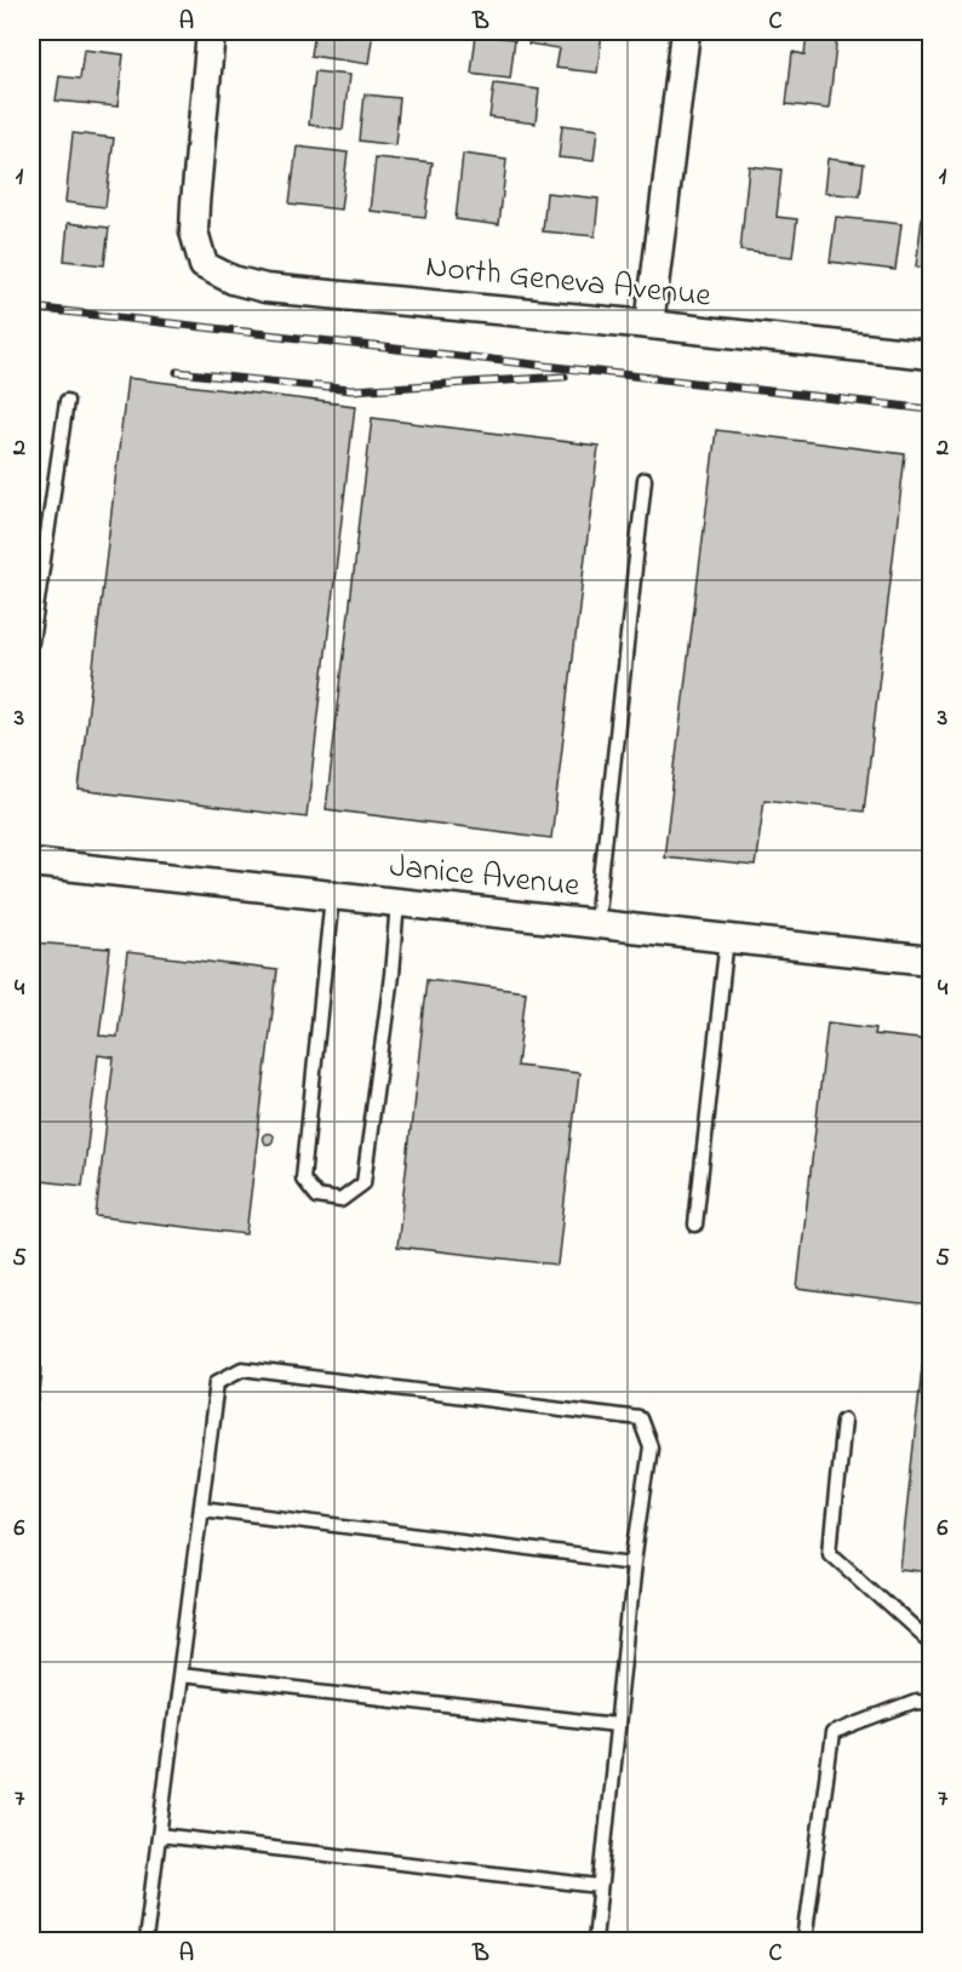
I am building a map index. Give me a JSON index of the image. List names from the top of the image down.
{
  "streets": {
    "street": ["North Geneva Avenue", "Janice Avenue"]
  },
  "grid": {
    "columns": ["A", "B", "C"],
    "rows": [
      "1",
      "2",
      "3",
      "4",
      "5",
      "6",
      "7"
    ]
  }
}
